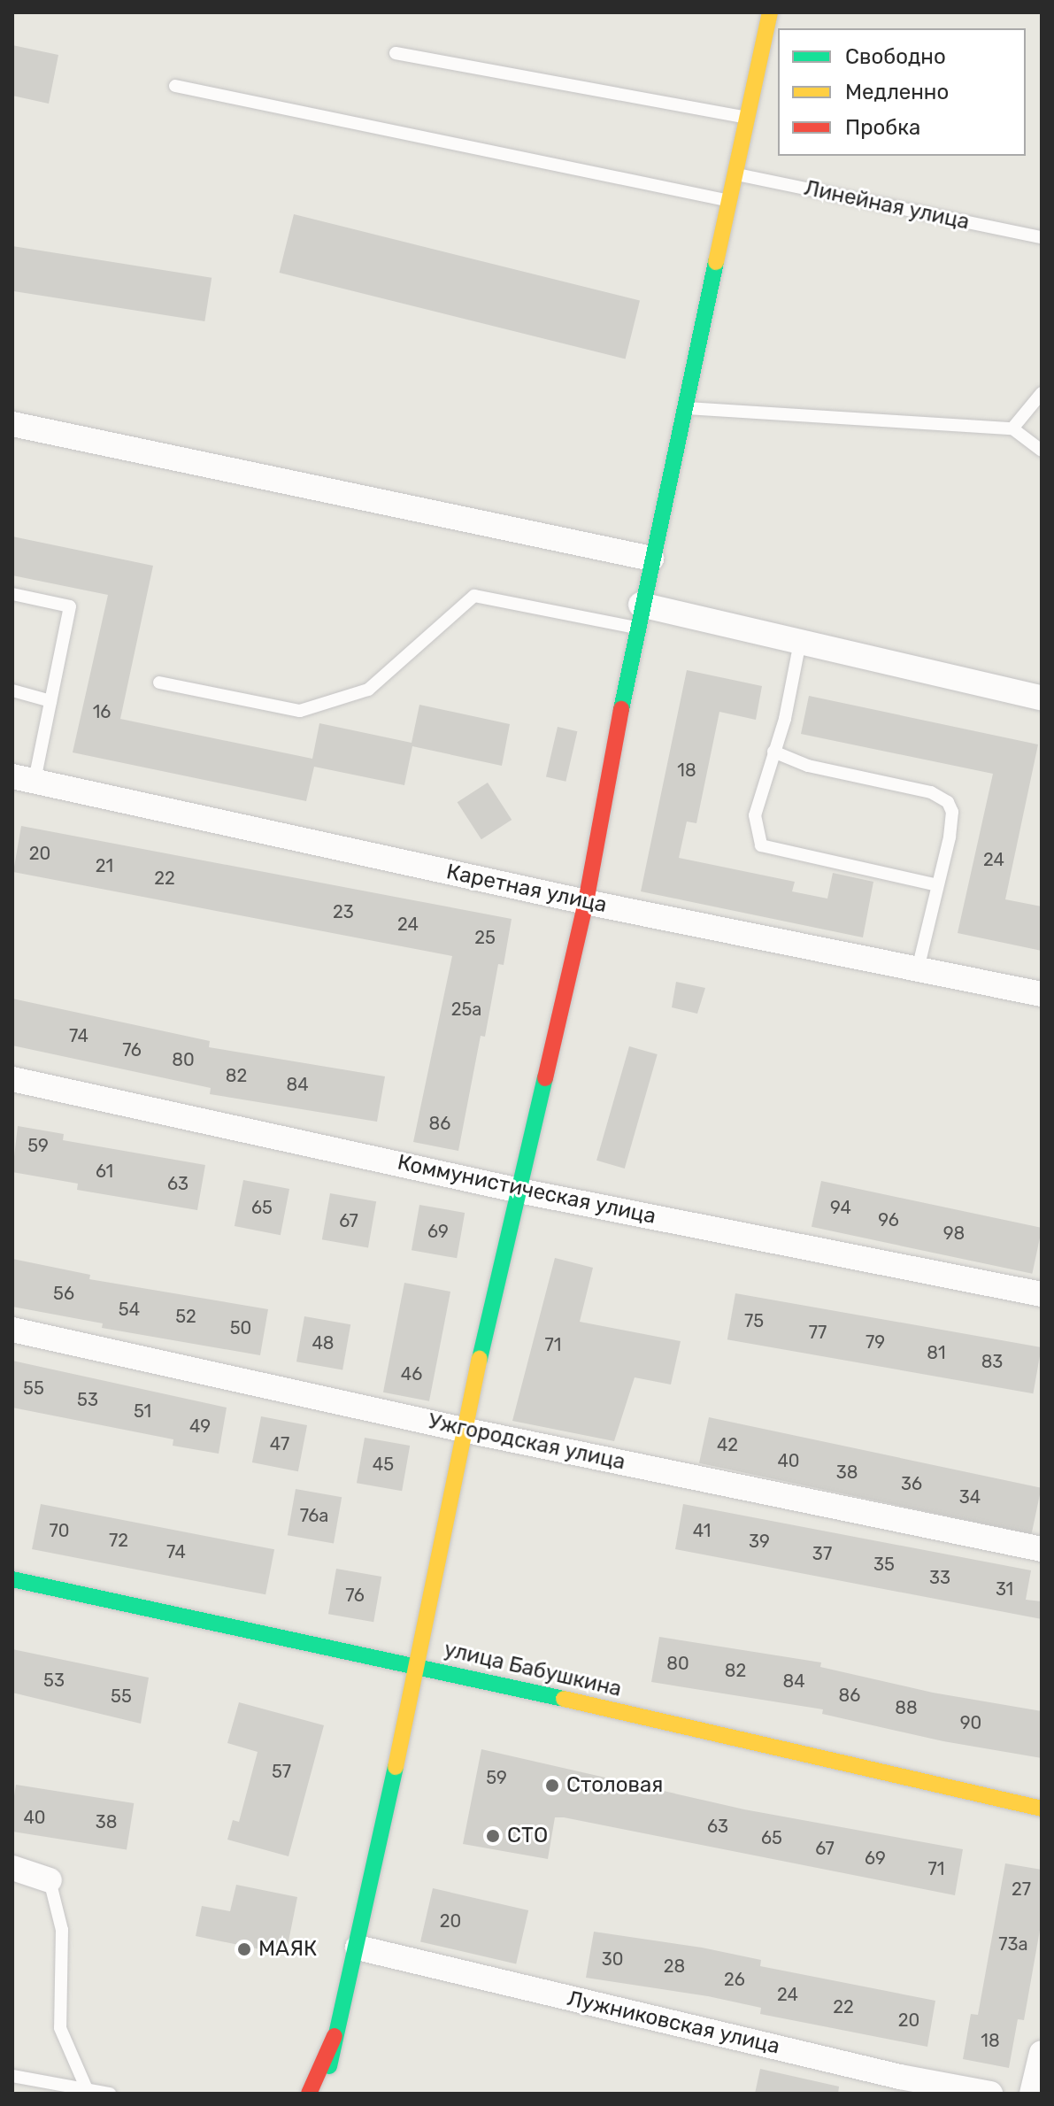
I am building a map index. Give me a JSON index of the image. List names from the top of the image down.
{
  "streets": {
    "main road": ["улица Бабушкина"],
    "street": [
      "Каретная улица",
      "Коммунистическая улица",
      "Ужгородская улица",
      "Лужниковская улица"
    ],
    "lane": ["Линейная улица"]
  },
  "places": ["Столовая", "СТО", "МАЯК"],
  "house_numbers": [
    "16",
    "18",
    "20",
    "24",
    "21",
    "22",
    "23",
    "24",
    "25",
    "25а",
    "74",
    "76",
    "80",
    "82",
    "84",
    "86",
    "59",
    "61",
    "63",
    "65",
    "94",
    "96",
    "67",
    "69",
    "98",
    "56",
    "54",
    "52",
    "75",
    "50",
    "77",
    "79",
    "48",
    "71",
    "81",
    "83",
    "46",
    "55",
    "53",
    "51",
    "49",
    "47",
    "42",
    "40",
    "45",
    "38",
    "36",
    "34",
    "76а",
    "70",
    "41",
    "72",
    "39",
    "74",
    "37",
    "35",
    "33",
    "31",
    "76",
    "80",
    "82",
    "53",
    "84",
    "86",
    "55",
    "88",
    "90",
    "57",
    "59",
    "40",
    "38",
    "63",
    "65",
    "67",
    "69",
    "71",
    "27",
    "20",
    "73а",
    "30",
    "28",
    "26",
    "24",
    "22",
    "20",
    "18"
  ],
  "legend": ["Свободно", "Медленно", "Пробка"]
}
